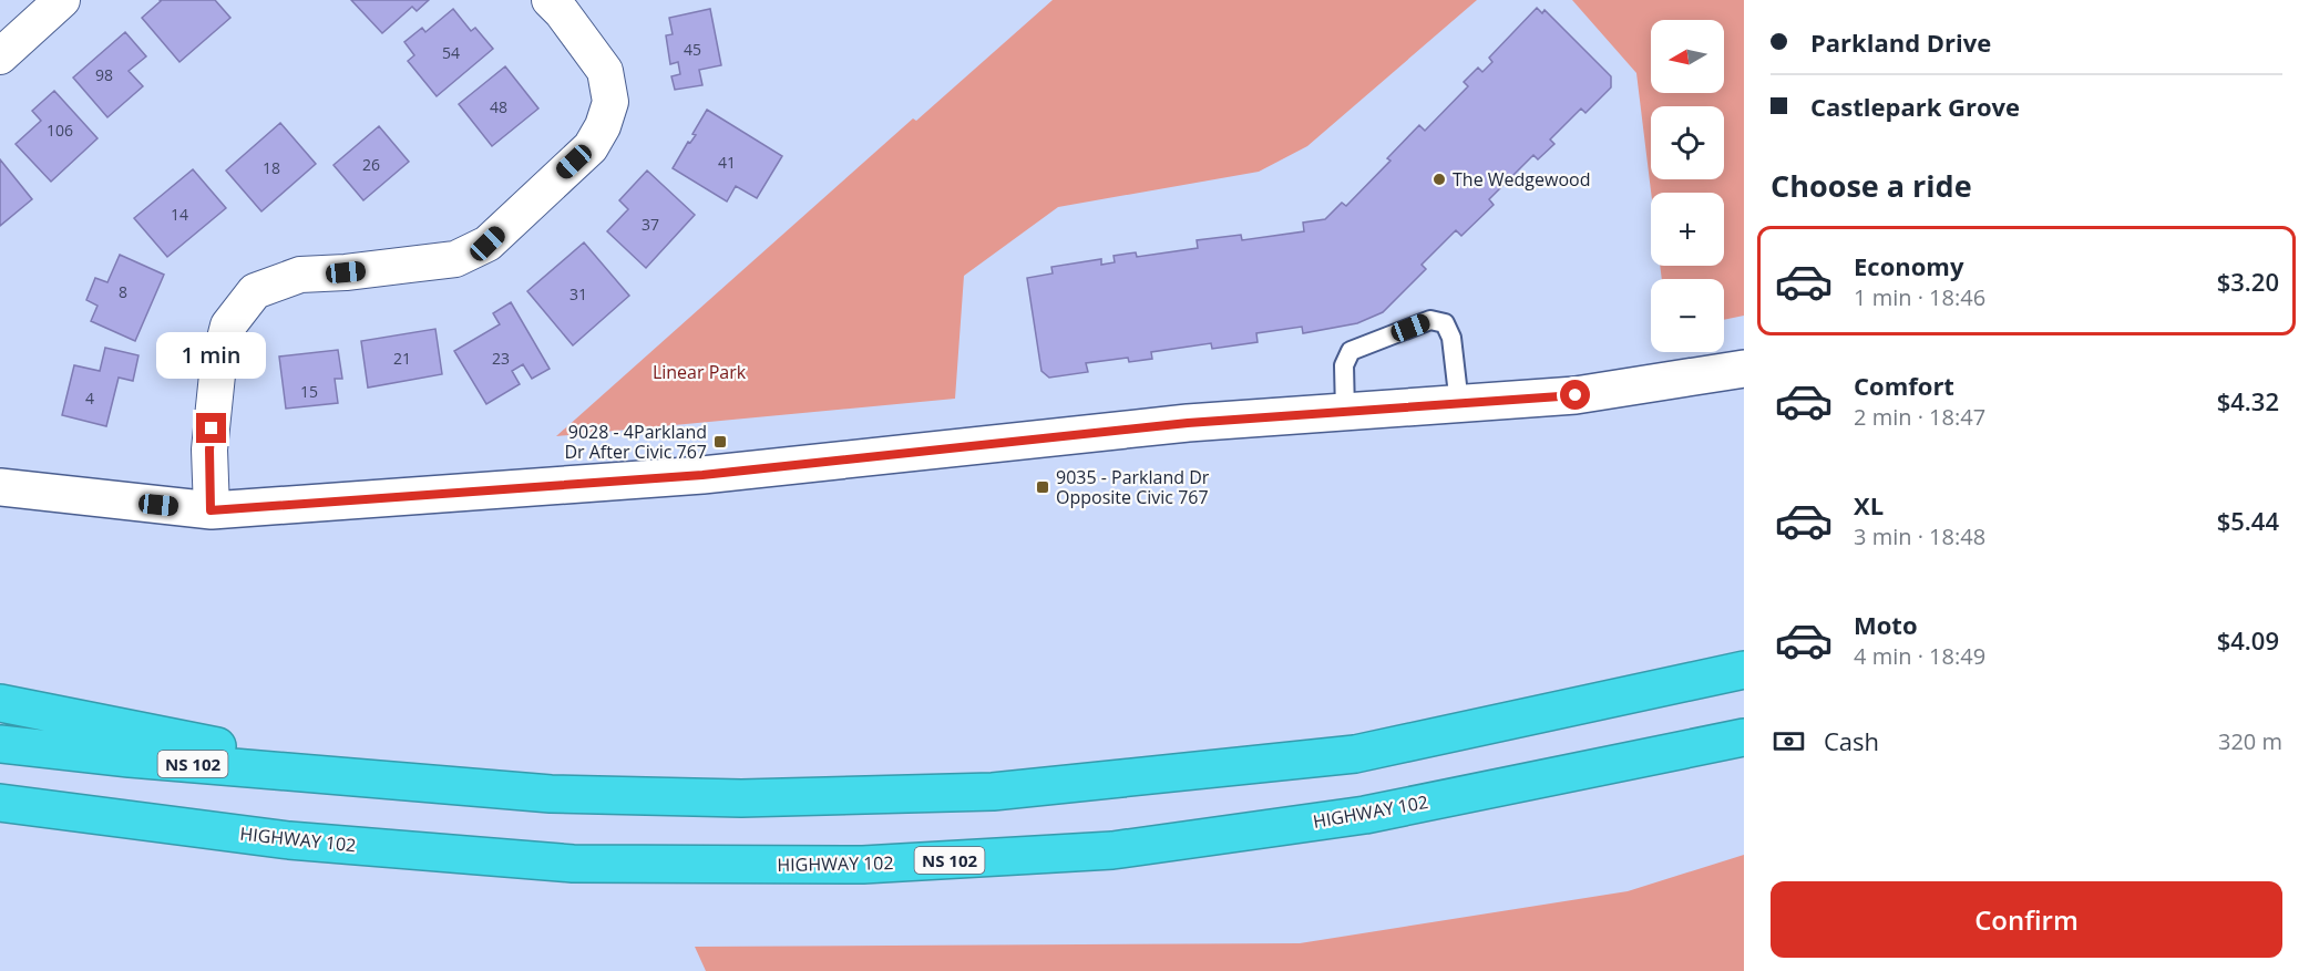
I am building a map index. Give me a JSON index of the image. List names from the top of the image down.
{
  "streets": {
    "highway": ["NS 102", "HIGHWAY 102"]
  },
  "parks": ["Linear Park"],
  "places": {
    "other": ["The Wedgewood"],
    "transit": ["9028 - 4Parkland Dr After Civic 767", "9035 - Parkland Dr Opposite Civic 767"]
  },
  "house_numbers": [
    "45",
    "54",
    "98",
    "48",
    "106",
    "41",
    "26",
    "18",
    "14",
    "37",
    "8",
    "31",
    "21",
    "23",
    "15",
    "4"
  ],
  "north": "left",
  "page": {
    "banner": ["Parkland Drive", "Castlepark Grove"],
    "map_buttons": ["+", "−"],
    "heading": "Choose a ride",
    "list": [
      {
        "name": "Economy",
        "note": "1 min · 18:46",
        "value": "$3.20"
      },
      {
        "name": "Comfort",
        "note": "2 min · 18:47",
        "value": "$4.32"
      },
      {
        "name": "XL",
        "note": "3 min · 18:48",
        "value": "$5.44"
      },
      {
        "name": "Moto",
        "note": "4 min · 18:49",
        "value": "$4.09"
      }
    ],
    "bubble": "1 min",
    "pay": ["Cash", "320 m"],
    "buttons": "Confirm"
  }
}
